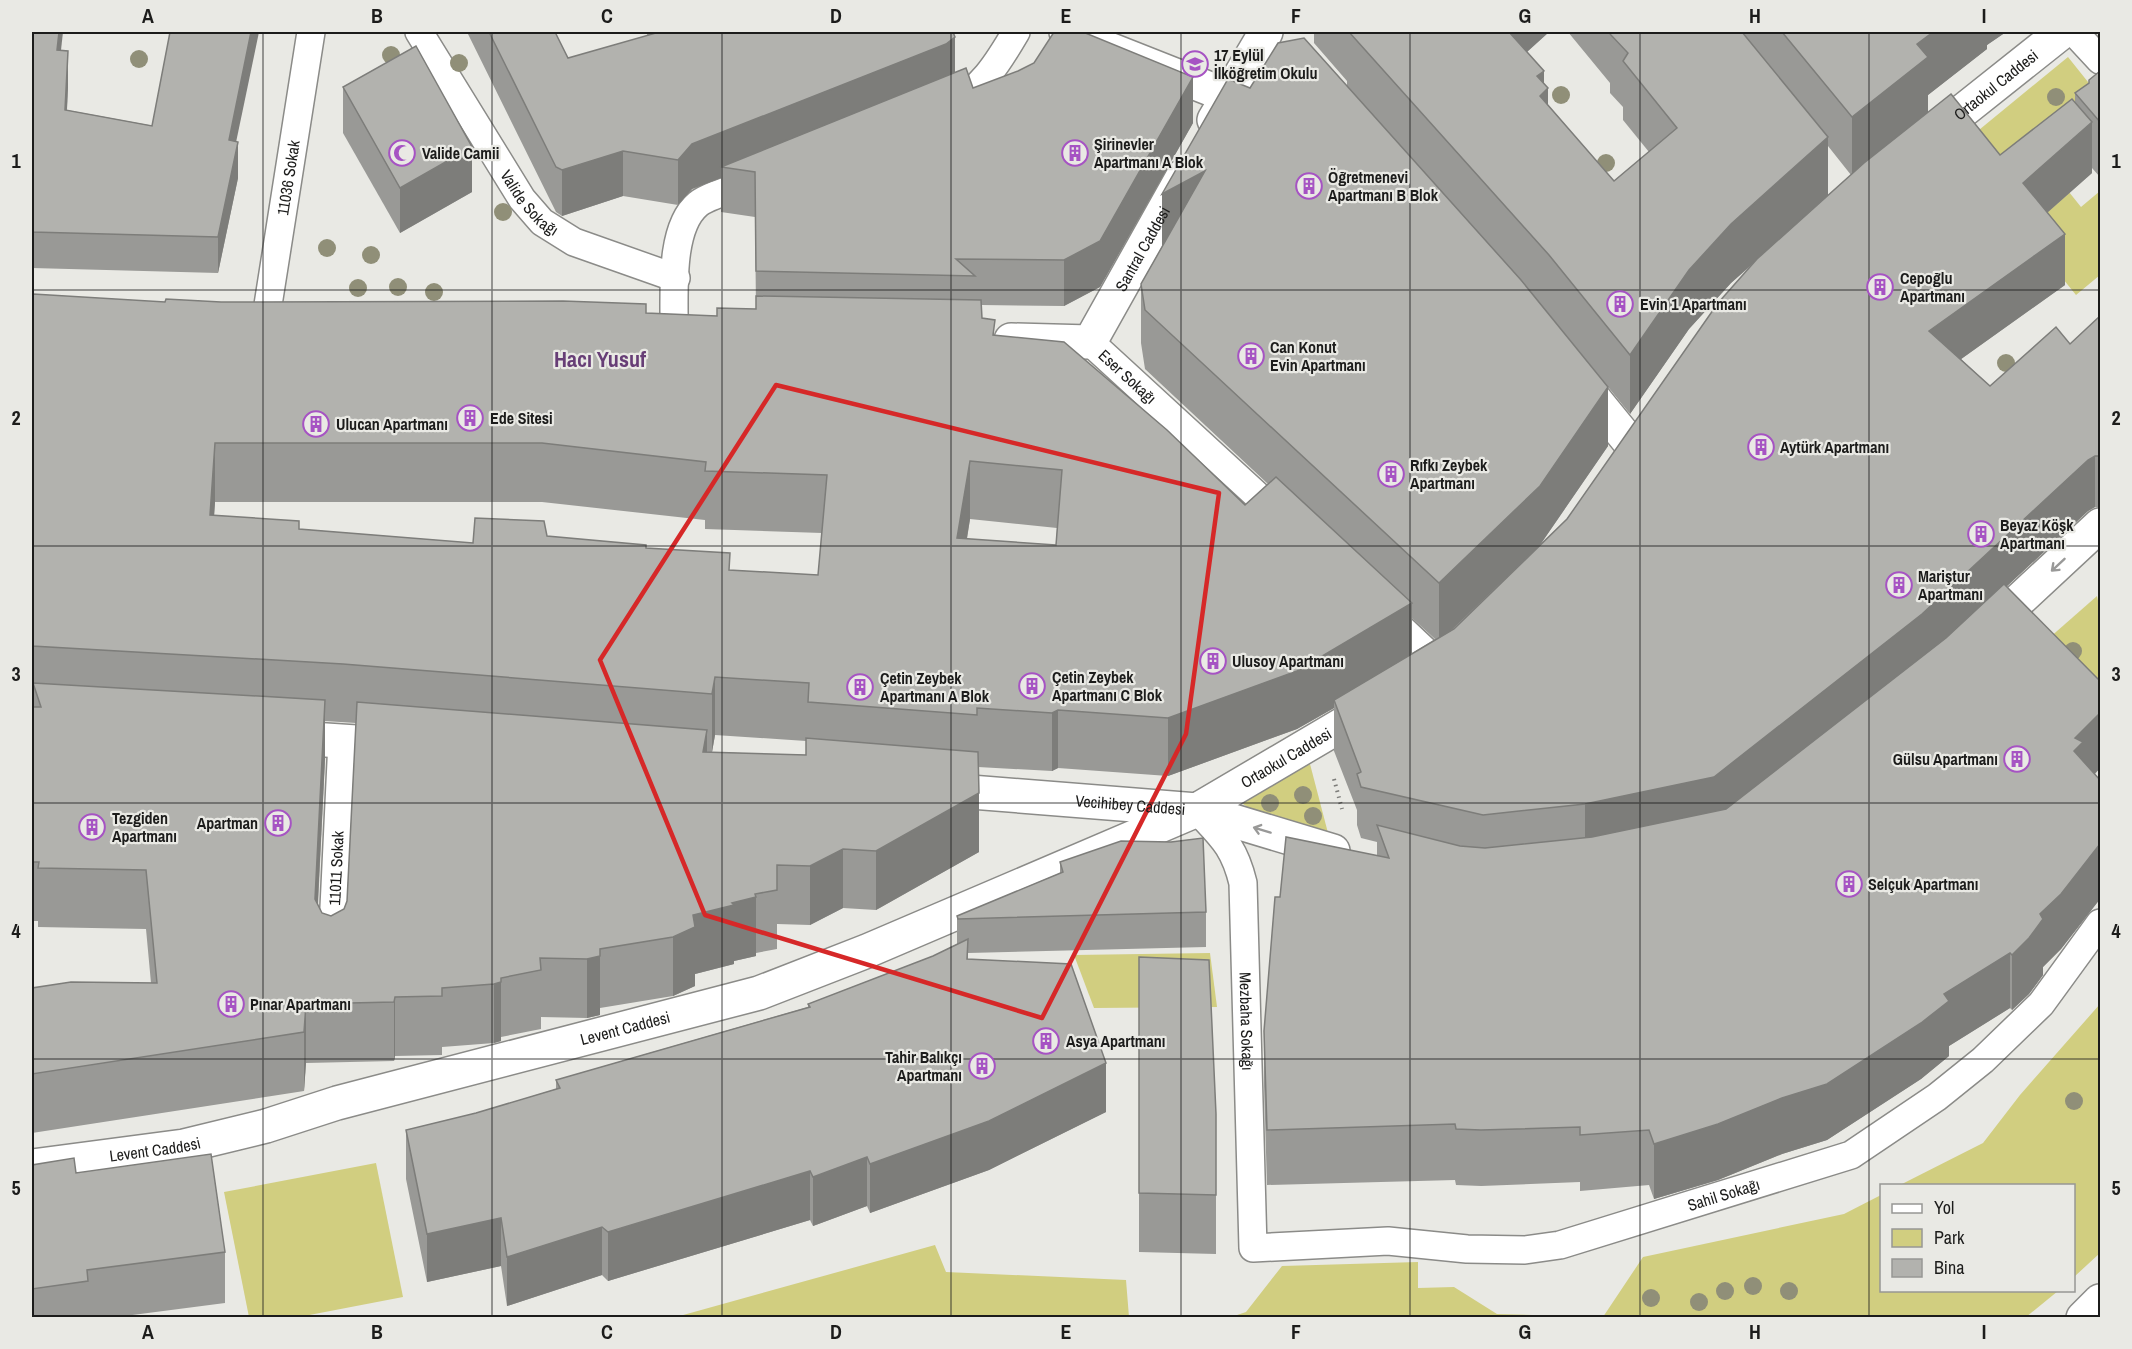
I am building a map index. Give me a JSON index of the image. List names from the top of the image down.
{
  "streets": {
    "street": [
      "Ortaokul Caddesi",
      "Santral Caddesi",
      "Eser Sokağı",
      "Vecihibey Caddesi",
      "Levent Caddesi"
    ],
    "lane": [
      "11036 Sokak",
      "Valide Sokağı",
      "11011 Sokak",
      "Mezbaha Sokağı",
      "Sahil Sokağı"
    ]
  },
  "crossings": [
    ["Ortaokul Caddesi", "Vecihibey Caddesi"],
    ["Ortaokul Caddesi", "Mezbaha Sokağı"],
    ["Ortaokul Caddesi", "Levent Caddesi"],
    ["Santral Caddesi", "Eser Sokağı"],
    ["Vecihibey Caddesi", "Mezbaha Sokağı"],
    ["Vecihibey Caddesi", "Levent Caddesi"],
    ["Mezbaha Sokağı", "Levent Caddesi"],
    ["Mezbaha Sokağı", "Sahil Sokağı"]
  ],
  "one_way": ["Vecihibey Caddesi"],
  "districts": ["Hacı Yusuf"],
  "places": {
    "school or university": ["17 Eylül İlköğretim Okulu"],
    "mosque": ["Valide Camii"],
    "building": [
      "Şirinevler Apartmanı A Blok",
      "Öğretmenevi Apartmanı B Blok",
      "Cepoğlu Apartmanı",
      "Evin 1 Apartmanı",
      "Can Konut Evin Apartmanı",
      "Ede Sitesi",
      "Ulucan Apartmanı",
      "Aytürk Apartmanı",
      "Rıfkı Zeybek Apartmanı",
      "Beyaz Köşk Apartmanı",
      "Mariştur Apartmanı",
      "Ulusoy Apartmanı",
      "Çetin Zeybek Apartmanı C Blok",
      "Çetin Zeybek Apartmanı A Blok",
      "Gülsu Apartmanı",
      "Apartman",
      "Tezgiden Apartmanı",
      "Selçuk Apartmanı",
      "Pınar Apartmanı",
      "Asya Apartmanı",
      "Tahir Balıkçı Apartmanı"
    ]
  },
  "legend": ["Yol", "Park", "Bina"],
  "grid": {
    "columns": [
      "A",
      "B",
      "C",
      "D",
      "E",
      "F",
      "G",
      "H",
      "I"
    ],
    "rows": [
      "1",
      "2",
      "3",
      "4",
      "5"
    ]
  }
}
